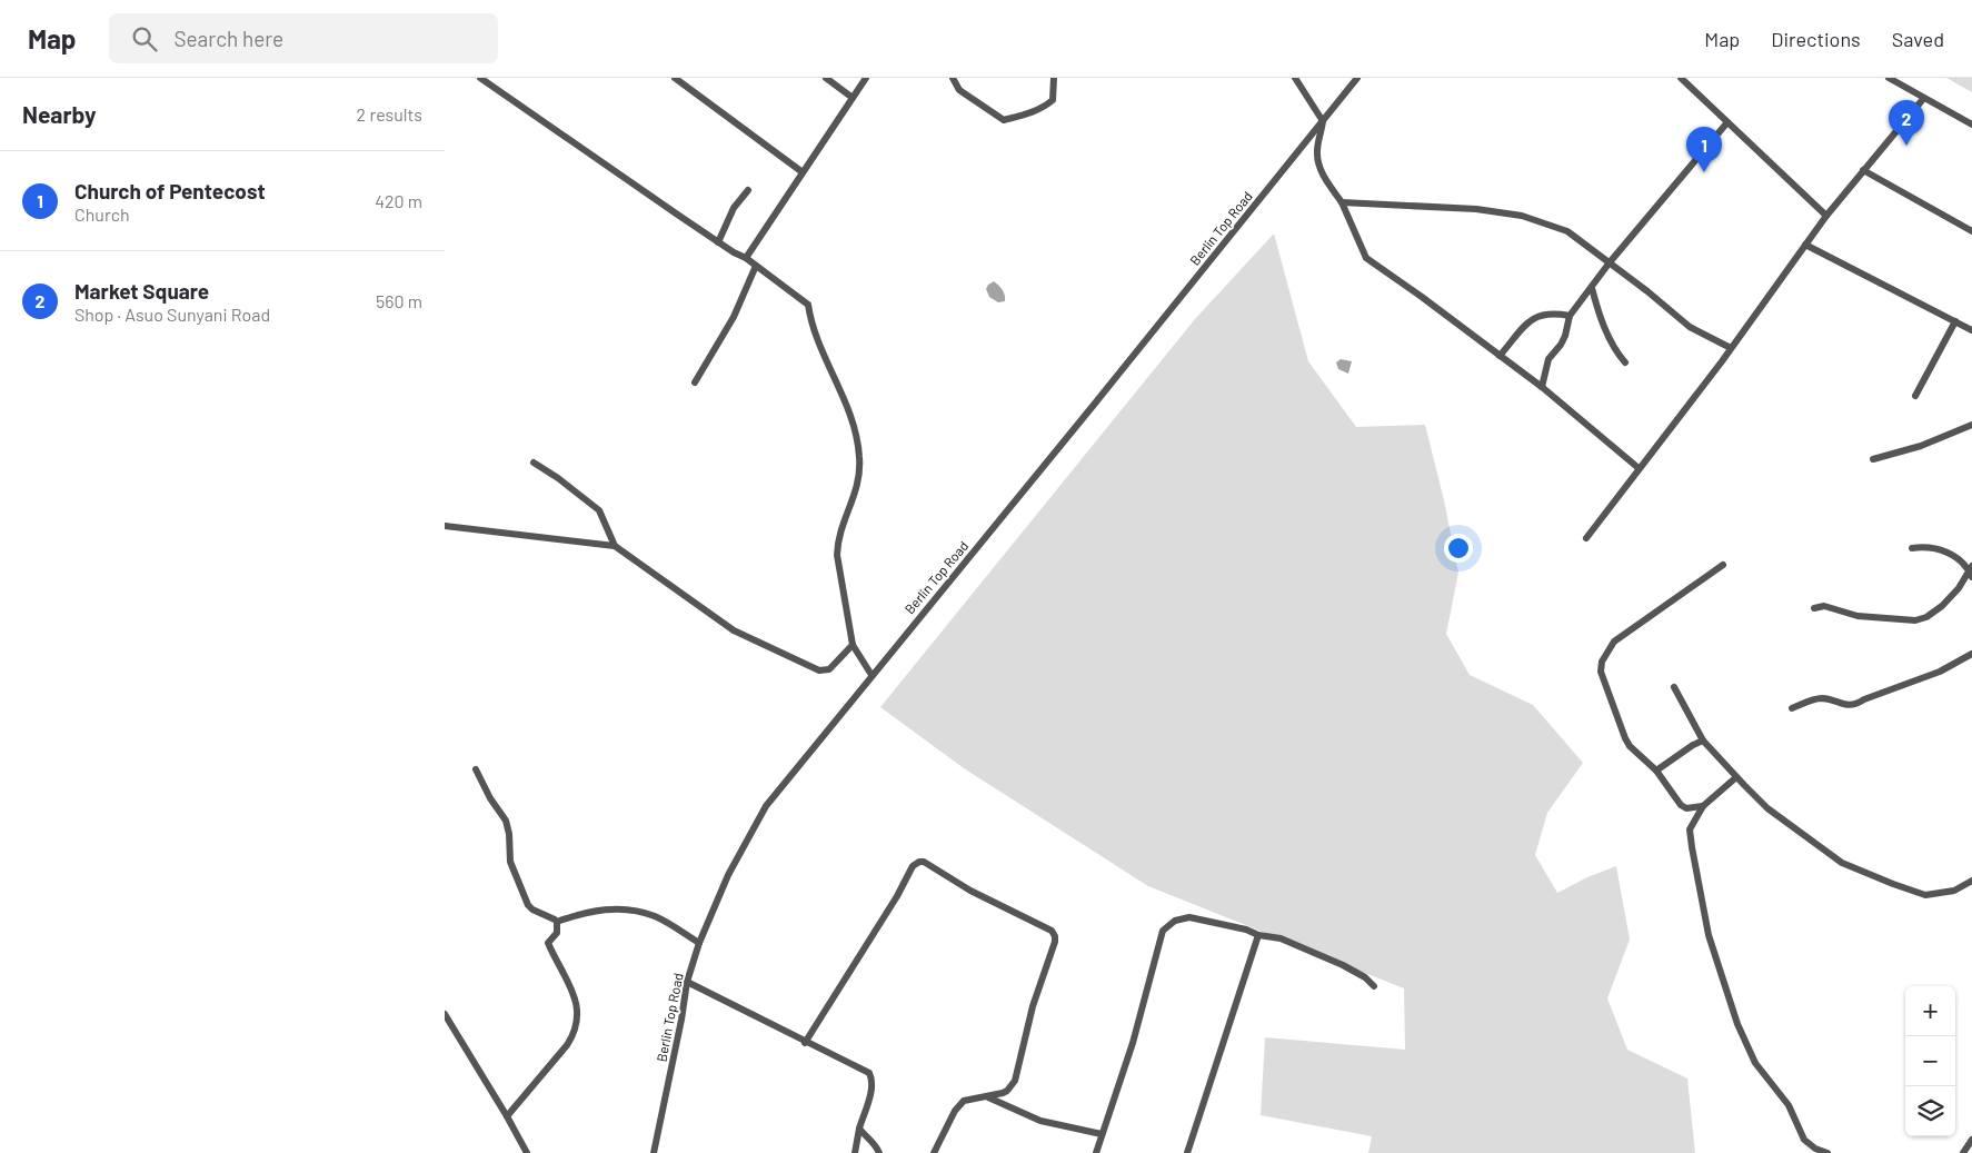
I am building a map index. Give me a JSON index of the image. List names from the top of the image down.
{
  "streets": {
    "street": ["Berlin Top Road"]
  },
  "page": {
    "header": "Map",
    "search": "Search here",
    "nav": ["Map", "Directions", "Saved"],
    "heading": ["Nearby", "2 results"],
    "pins": ["2", "1"],
    "list": [
      {
        "mark": "1",
        "name": "Church of Pentecost",
        "note": "Church",
        "value": "420 m"
      },
      {
        "mark": "2",
        "name": "Market Square",
        "note": "Shop · Asuo Sunyani Road",
        "value": "560 m"
      }
    ],
    "map_buttons": ["+", "−"]
  }
}
